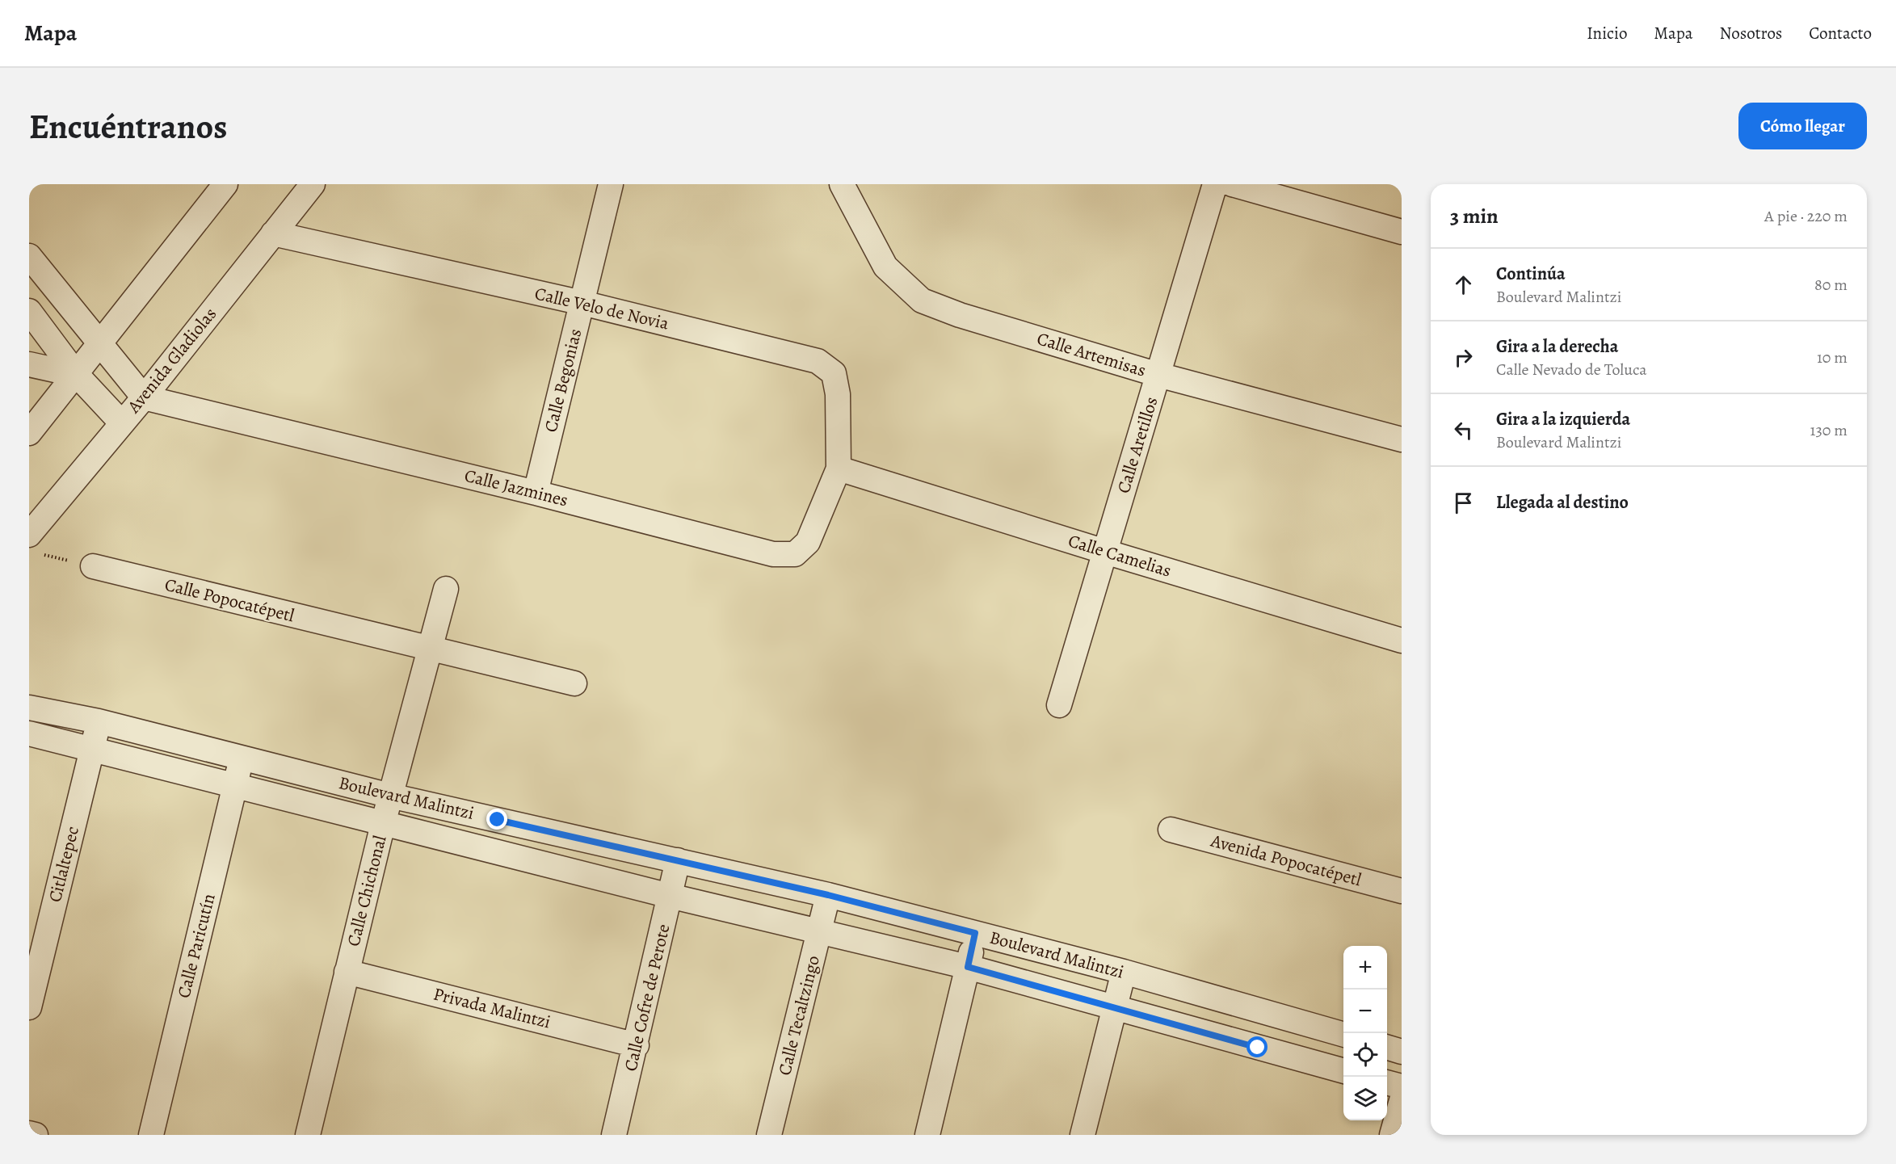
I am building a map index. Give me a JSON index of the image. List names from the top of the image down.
{
  "streets": {
    "street": [
      "Calle Velo de Novia",
      "Calle Artemisas",
      "Avenida Gladiolas",
      "Calle Begonias",
      "Calle Aretillos",
      "Calle Jazmines",
      "Calle Camelias",
      "Calle Popocatépetl",
      "Boulevard Malintzi",
      "Avenida Popocatépetl",
      "Citlaltepec",
      "Calle Chichonal",
      "Calle Paricutín",
      "Calle Cofre de Perote",
      "Privada Malintzi",
      "Calle Tecaltzingo"
    ]
  },
  "crossings": [
    ["Calle Velo de Novia", "Avenida Gladiolas"],
    ["Calle Velo de Novia", "Calle Begonias"],
    ["Calle Velo de Novia", "Calle Jazmines"],
    ["Calle Velo de Novia", "Calle Camelias"],
    ["Calle Artemisas", "Calle Aretillos"],
    ["Avenida Gladiolas", "Calle Jazmines"],
    ["Calle Begonias", "Calle Jazmines"],
    ["Calle Aretillos", "Calle Camelias"],
    ["Calle Jazmines", "Calle Camelias"],
    ["Calle Popocatépetl", "Calle Chichonal"],
    ["Boulevard Malintzi", "Citlaltepec"],
    ["Boulevard Malintzi", "Calle Chichonal"],
    ["Boulevard Malintzi", "Calle Paricutín"],
    ["Boulevard Malintzi", "Calle Cofre de Perote"],
    ["Boulevard Malintzi", "Calle Tecaltzingo"],
    ["Calle Chichonal", "Privada Malintzi"],
    ["Calle Cofre de Perote", "Privada Malintzi"]
  ],
  "page": {
    "header": "Mapa",
    "nav": [
      "Inicio",
      "Mapa",
      "Nosotros",
      "Contacto"
    ],
    "buttons": "Cómo llegar",
    "title": "Encuéntranos",
    "heading": ["3 min", "A pie · 220 m"],
    "list": [
      ["Continúa", "Boulevard Malintzi", "80 m"],
      ["Gira a la derecha", "Calle Nevado de Toluca", "10 m"],
      ["Gira a la izquierda", "Boulevard Malintzi", "130 m"],
      "Llegada al destino"
    ],
    "map_buttons": ["+", "−"]
  }
}
